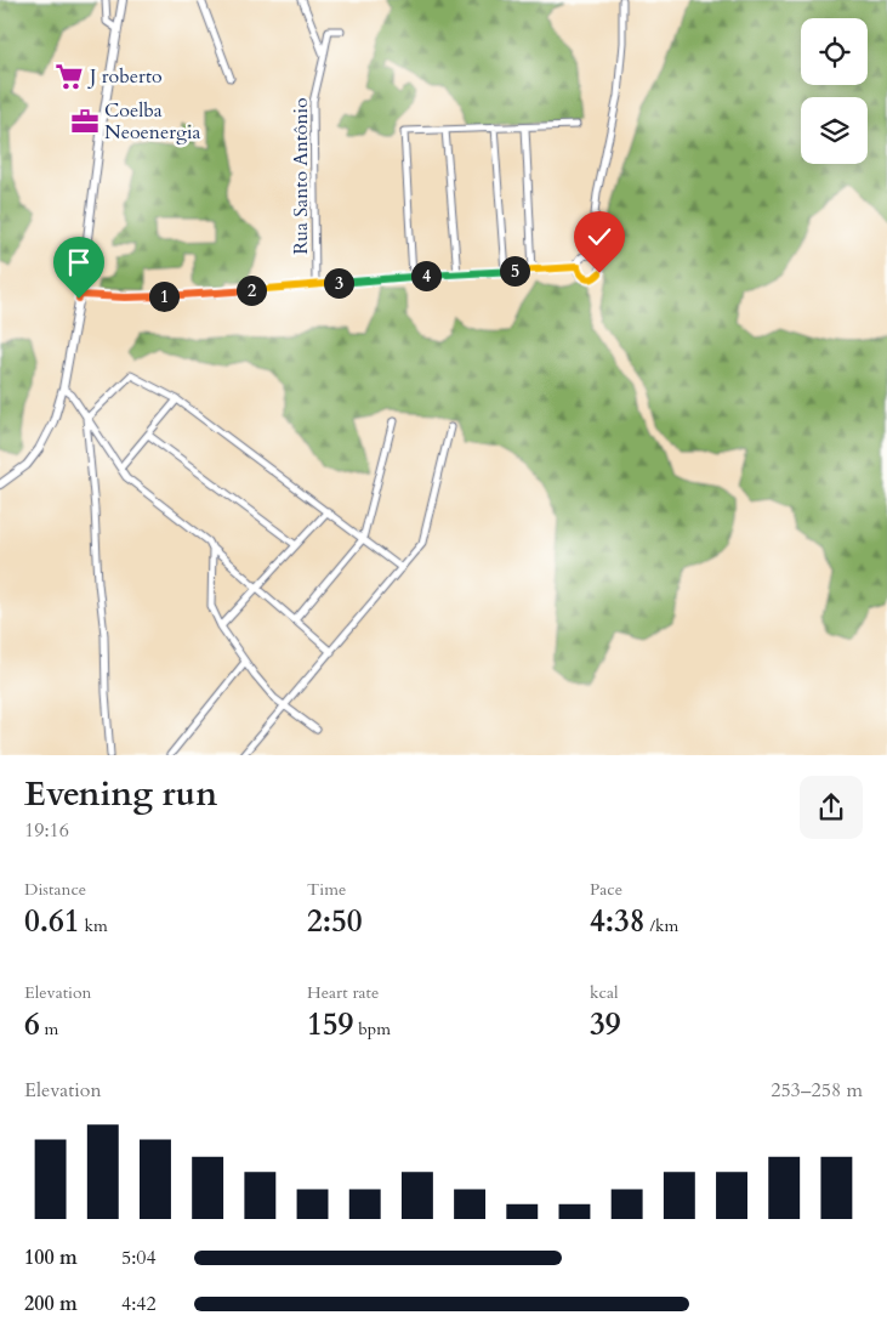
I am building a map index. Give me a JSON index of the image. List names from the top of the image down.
{
  "streets": {
    "street": ["Rua Santo Antônio"]
  },
  "places": {
    "supermarket": ["J roberto"],
    "office": ["Coelba Neoenergia"]
  },
  "page": {
    "pins": [
      "5",
      "4",
      "3",
      "2",
      "1"
    ],
    "heading": ["Evening run", "19:16"],
    "stats": [
      ["Distance", "0.61 km"],
      ["Time", "2:50"],
      ["Pace", "4:38 /km"],
      ["Elevation", "6 m"],
      ["Heart rate", "159 bpm"],
      ["kcal", "39"]
    ],
    "chart": ["Elevation", "253–258 m"],
    "list": [
      {
        "name": "100 m",
        "note": "5:04"
      },
      {
        "name": "200 m",
        "note": "4:42"
      }
    ]
  }
}
